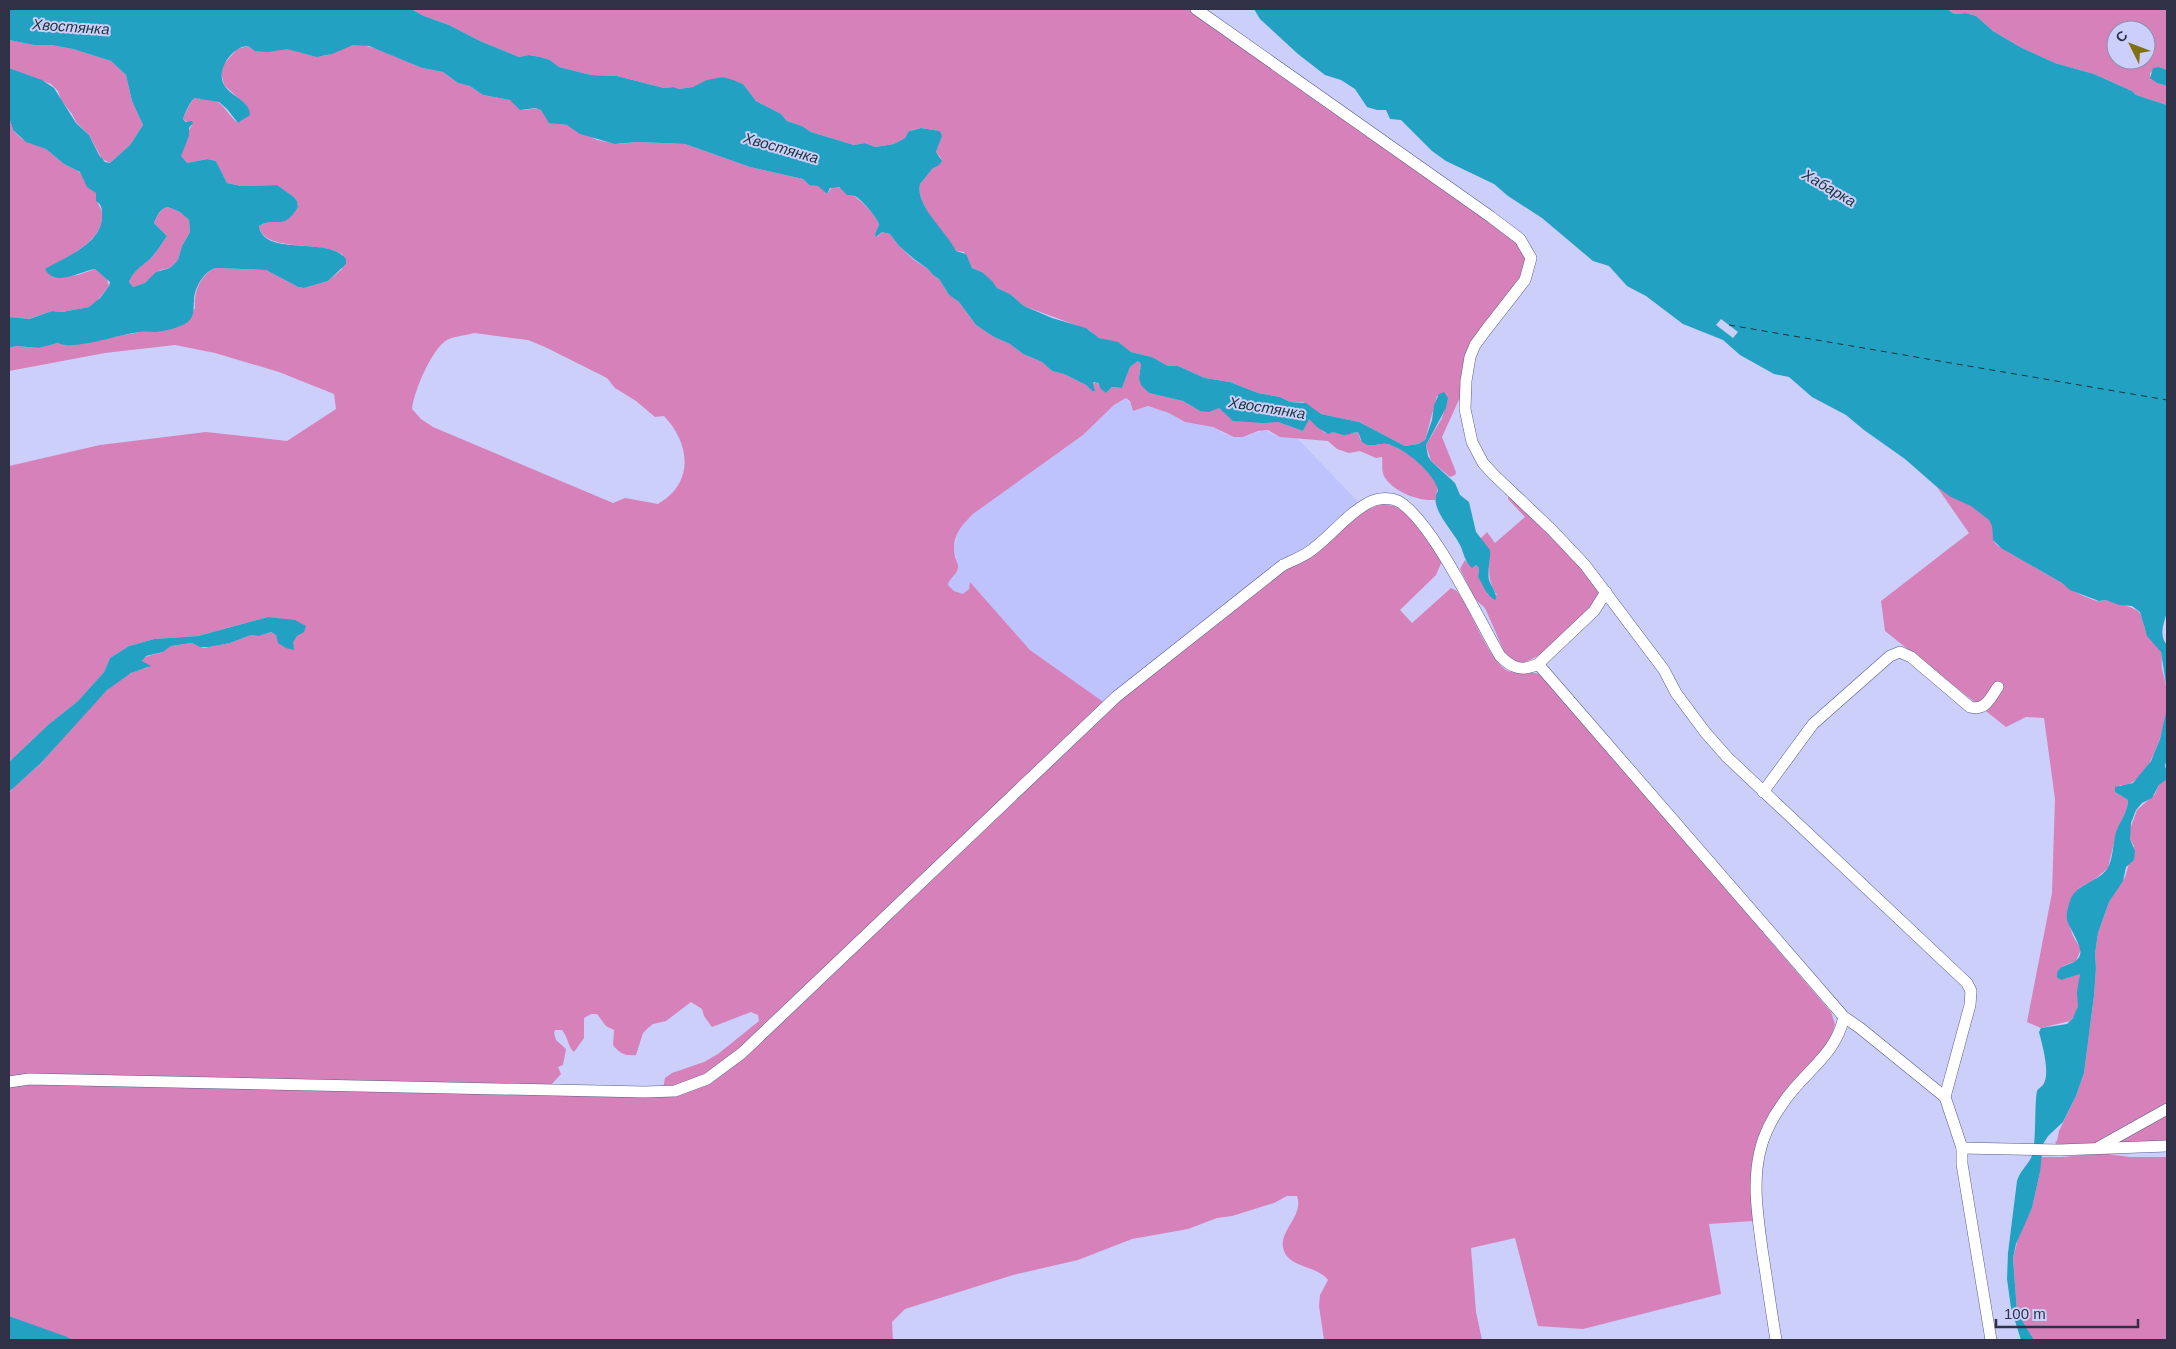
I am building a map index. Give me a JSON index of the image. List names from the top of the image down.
{
  "water": ["Хвостянка", "Хабарка"],
  "scale_bar": "100 m",
  "north": "top left"
}
